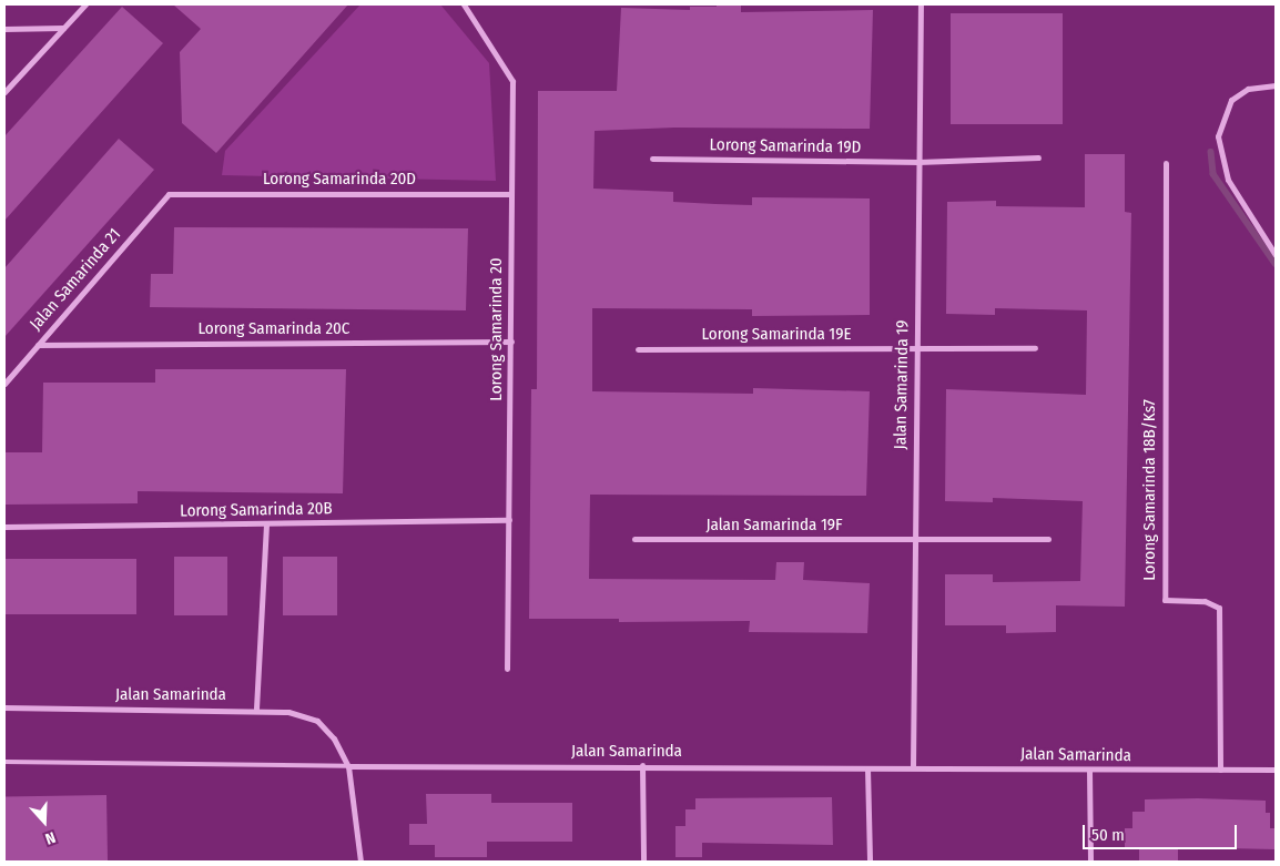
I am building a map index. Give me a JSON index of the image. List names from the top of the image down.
{
  "streets": {
    "street": [
      "Lorong Samarinda 19D",
      "Lorong Samarinda 20D",
      "Jalan Samarinda 21",
      "Lorong Samarinda 20C",
      "Lorong Samarinda 20",
      "Lorong Samarinda 19E",
      "Jalan Samarinda 19",
      "Lorong Samarinda 18B/Ks7",
      "Lorong Samarinda 20B",
      "Jalan Samarinda 19F",
      "Jalan Samarinda"
    ]
  },
  "crossings": [
    ["Lorong Samarinda 19D", "Jalan Samarinda 19"],
    ["Lorong Samarinda 20D", "Jalan Samarinda 21"],
    ["Lorong Samarinda 20D", "Lorong Samarinda 20"],
    ["Jalan Samarinda 21", "Lorong Samarinda 20C"],
    ["Lorong Samarinda 20C", "Lorong Samarinda 20"],
    ["Lorong Samarinda 20", "Lorong Samarinda 20B"],
    ["Lorong Samarinda 19E", "Jalan Samarinda 19"],
    ["Jalan Samarinda 19", "Jalan Samarinda 19F"],
    ["Jalan Samarinda 19", "Jalan Samarinda"],
    ["Lorong Samarinda 18B/Ks7", "Jalan Samarinda"]
  ],
  "scale_bar": "50 m",
  "north": "bottom"
}
